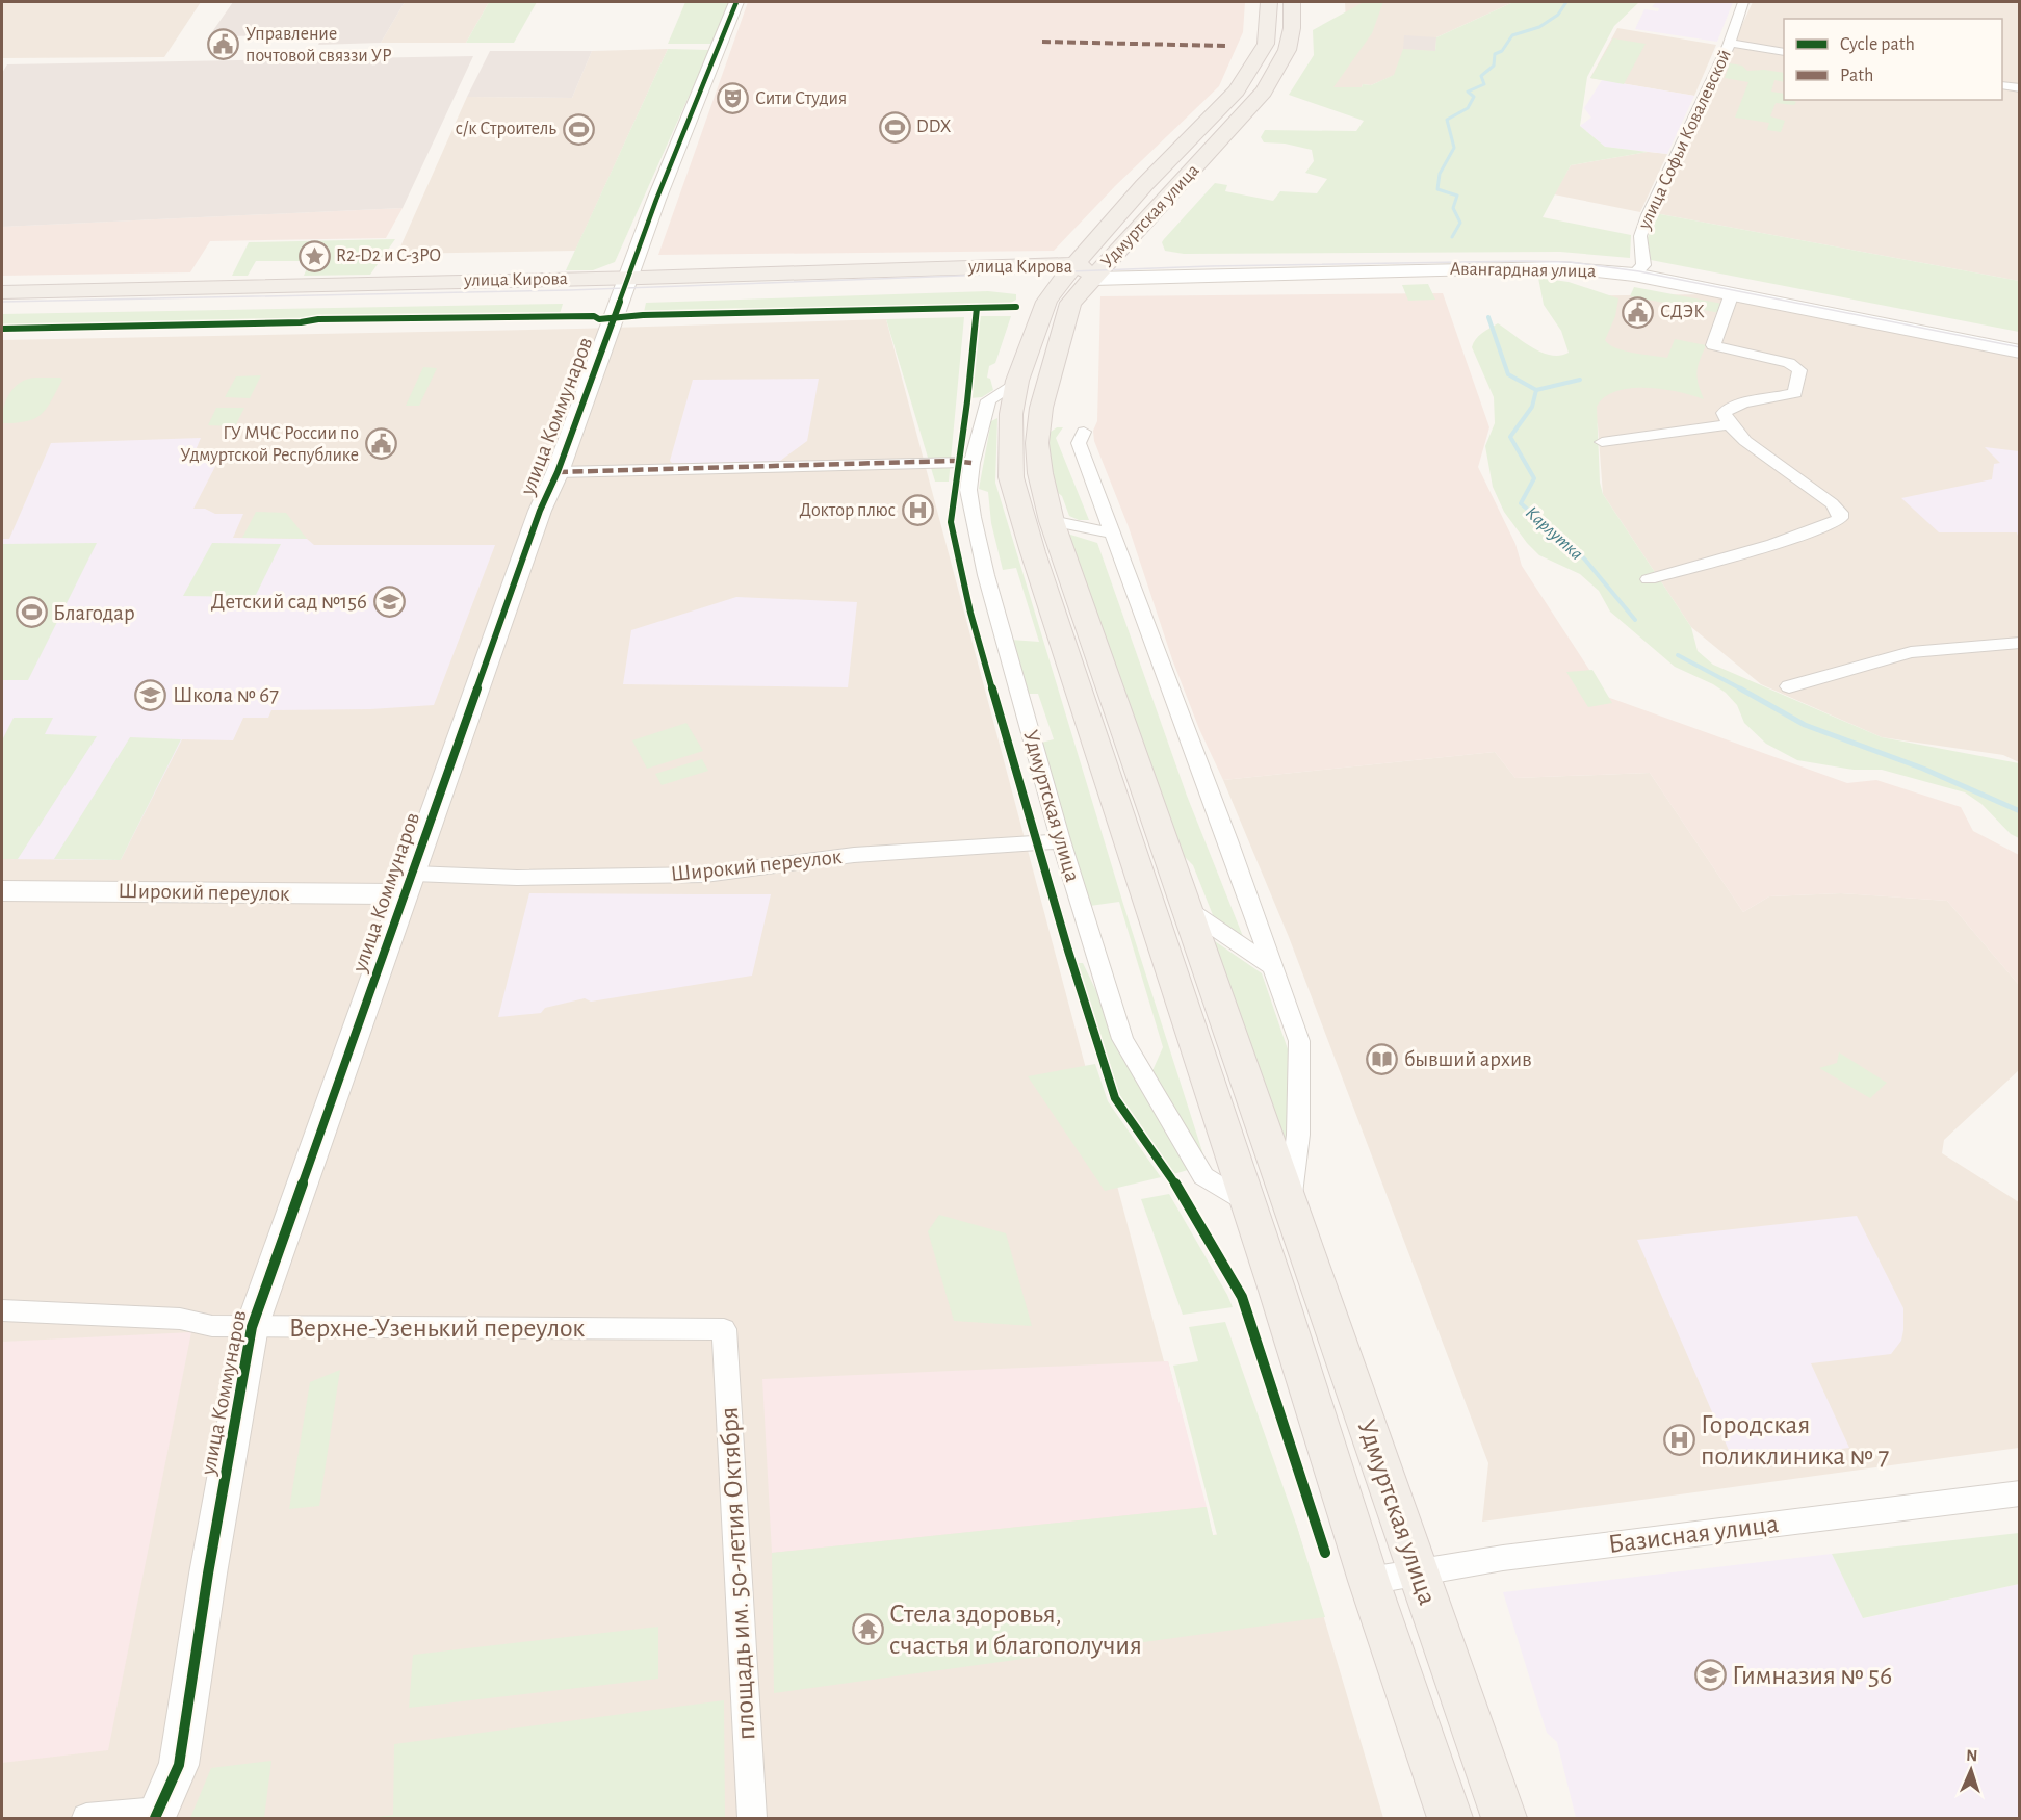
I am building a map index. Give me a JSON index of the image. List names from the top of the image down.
{
  "streets": {
    "main road": ["Удмуртская улица", "улица Кирова"],
    "street": [
      "улица Софьи Ковалевской",
      "Авангардная улица",
      "улица Коммунаров",
      "Широкий переулок",
      "Верхне-Узенький переулок",
      "Базисная улица",
      "площадь им. 50-летия Октября"
    ]
  },
  "crossings": [
    ["улица Софьи Ковалевской", "Авангардная улица"],
    ["Удмуртская улица", "улица Кирова"],
    ["Удмуртская улица", "Авангардная улица"],
    ["Удмуртская улица", "Широкий переулок"],
    ["Удмуртская улица", "Базисная улица"],
    ["улица Кирова", "Авангардная улица"],
    ["улица Кирова", "улица Коммунаров"],
    ["улица Коммунаров", "Широкий переулок"],
    ["улица Коммунаров", "Верхне-Узенький переулок"],
    ["Верхне-Узенький переулок", "площадь им. 50-летия Октября"]
  ],
  "water": ["Карлутка"],
  "places": {
    "public building": ["Управление почтовой связзи УР", "СДЭК", "ГУ МЧС России по Удмуртской Республике"],
    "theatre": ["Сити Студия"],
    "sports": ["DDX", "с/к Строитель", "Благодар"],
    "place": ["R2-D2 и C-3PO"],
    "hospital": ["Доктор плюс", "Городская поликлиника № 7"],
    "school or university": ["Детский сад №156", "Школа № 67", "Гимназия № 56"],
    "library": ["бывший архив"],
    "temple": ["Стела здоровья, счастья и благополучия"]
  },
  "legend": ["Cycle path", "Path"],
  "north": "top"
}
